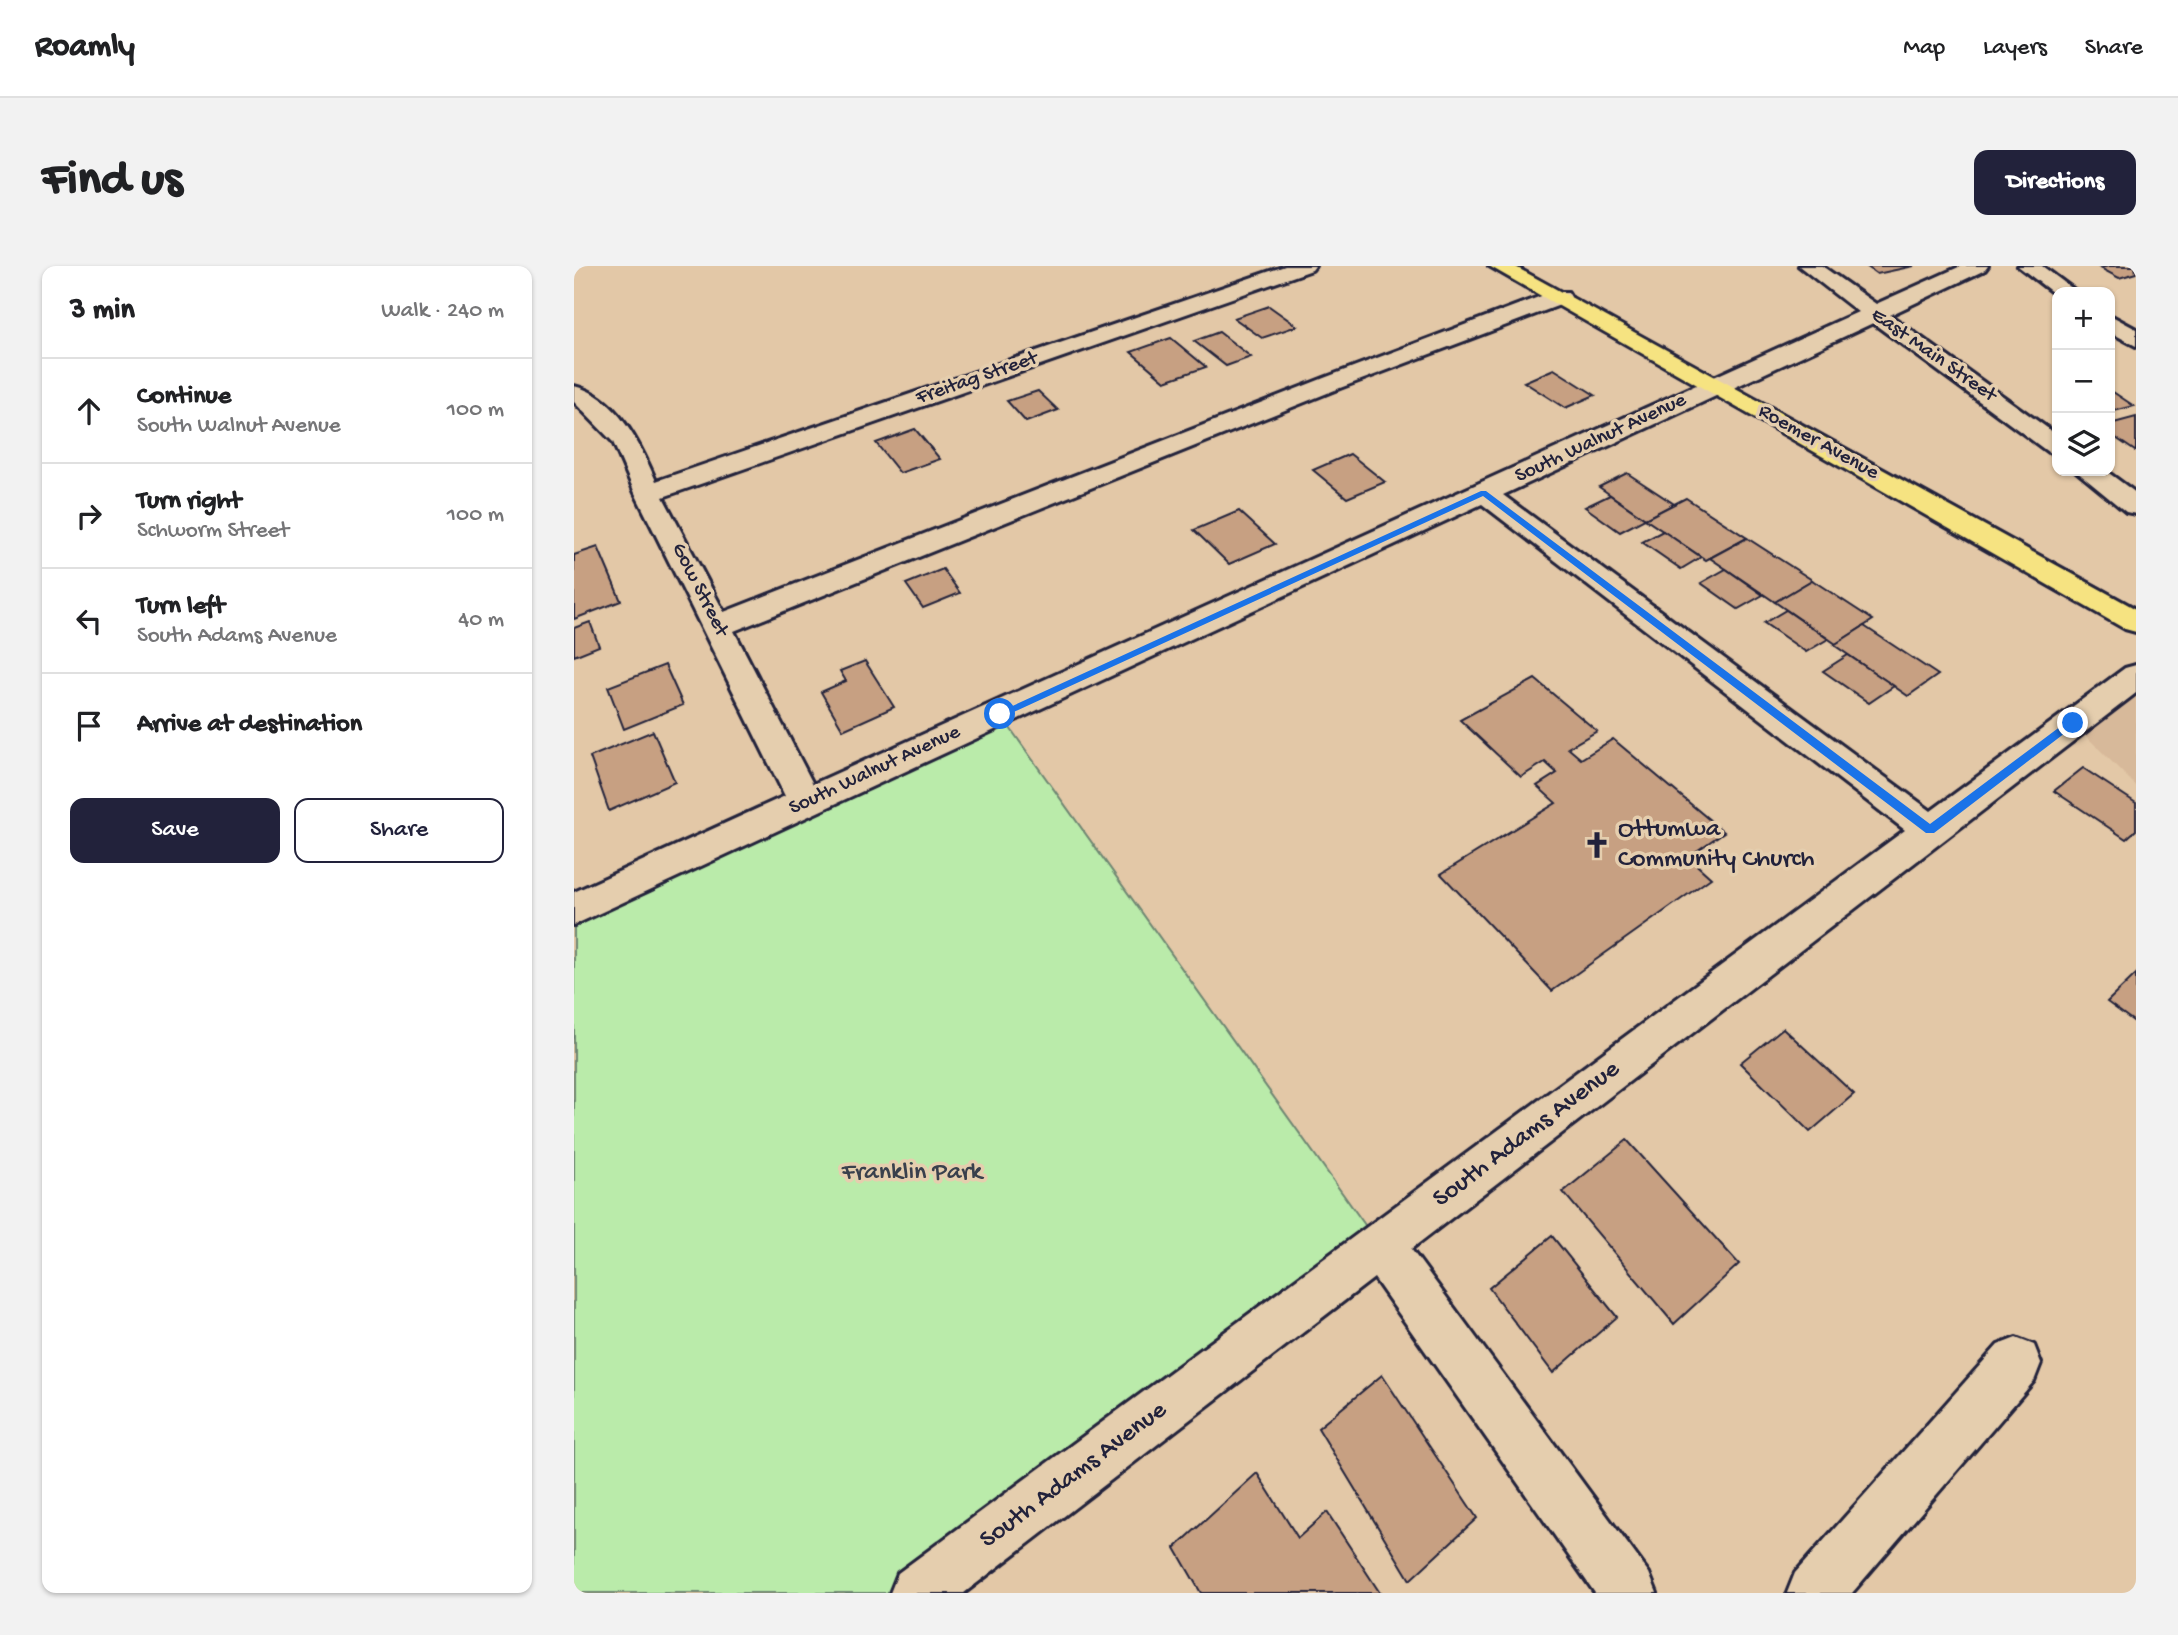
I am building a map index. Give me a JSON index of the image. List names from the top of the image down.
{
  "streets": {
    "main road": ["Roemer Avenue"],
    "street": [
      "East Main Street",
      "Freitag Street",
      "South Walnut Avenue",
      "Gow Street",
      "South Adams Avenue"
    ]
  },
  "crossings": [
    ["East Main Street", "South Walnut Avenue"],
    ["Freitag Street", "Gow Street"],
    ["South Walnut Avenue", "Roemer Avenue"],
    ["South Walnut Avenue", "Gow Street"]
  ],
  "parks": ["Franklin Park"],
  "places": {
    "church": ["Ottumwa Community Church"]
  },
  "page": {
    "header": "Roamly",
    "nav": ["Map", "Layers", "Share"],
    "buttons": [
      "Directions",
      ["Save", "Share"]
    ],
    "title": "Find us",
    "heading": ["3 min", "Walk · 240 m"],
    "map_buttons": ["+", "−"],
    "list": [
      ["Continue", "South Walnut Avenue", "100 m"],
      ["Turn right", "Schworm Street", "100 m"],
      ["Turn left", "South Adams Avenue", "40 m"],
      "Arrive at destination"
    ]
  }
}
